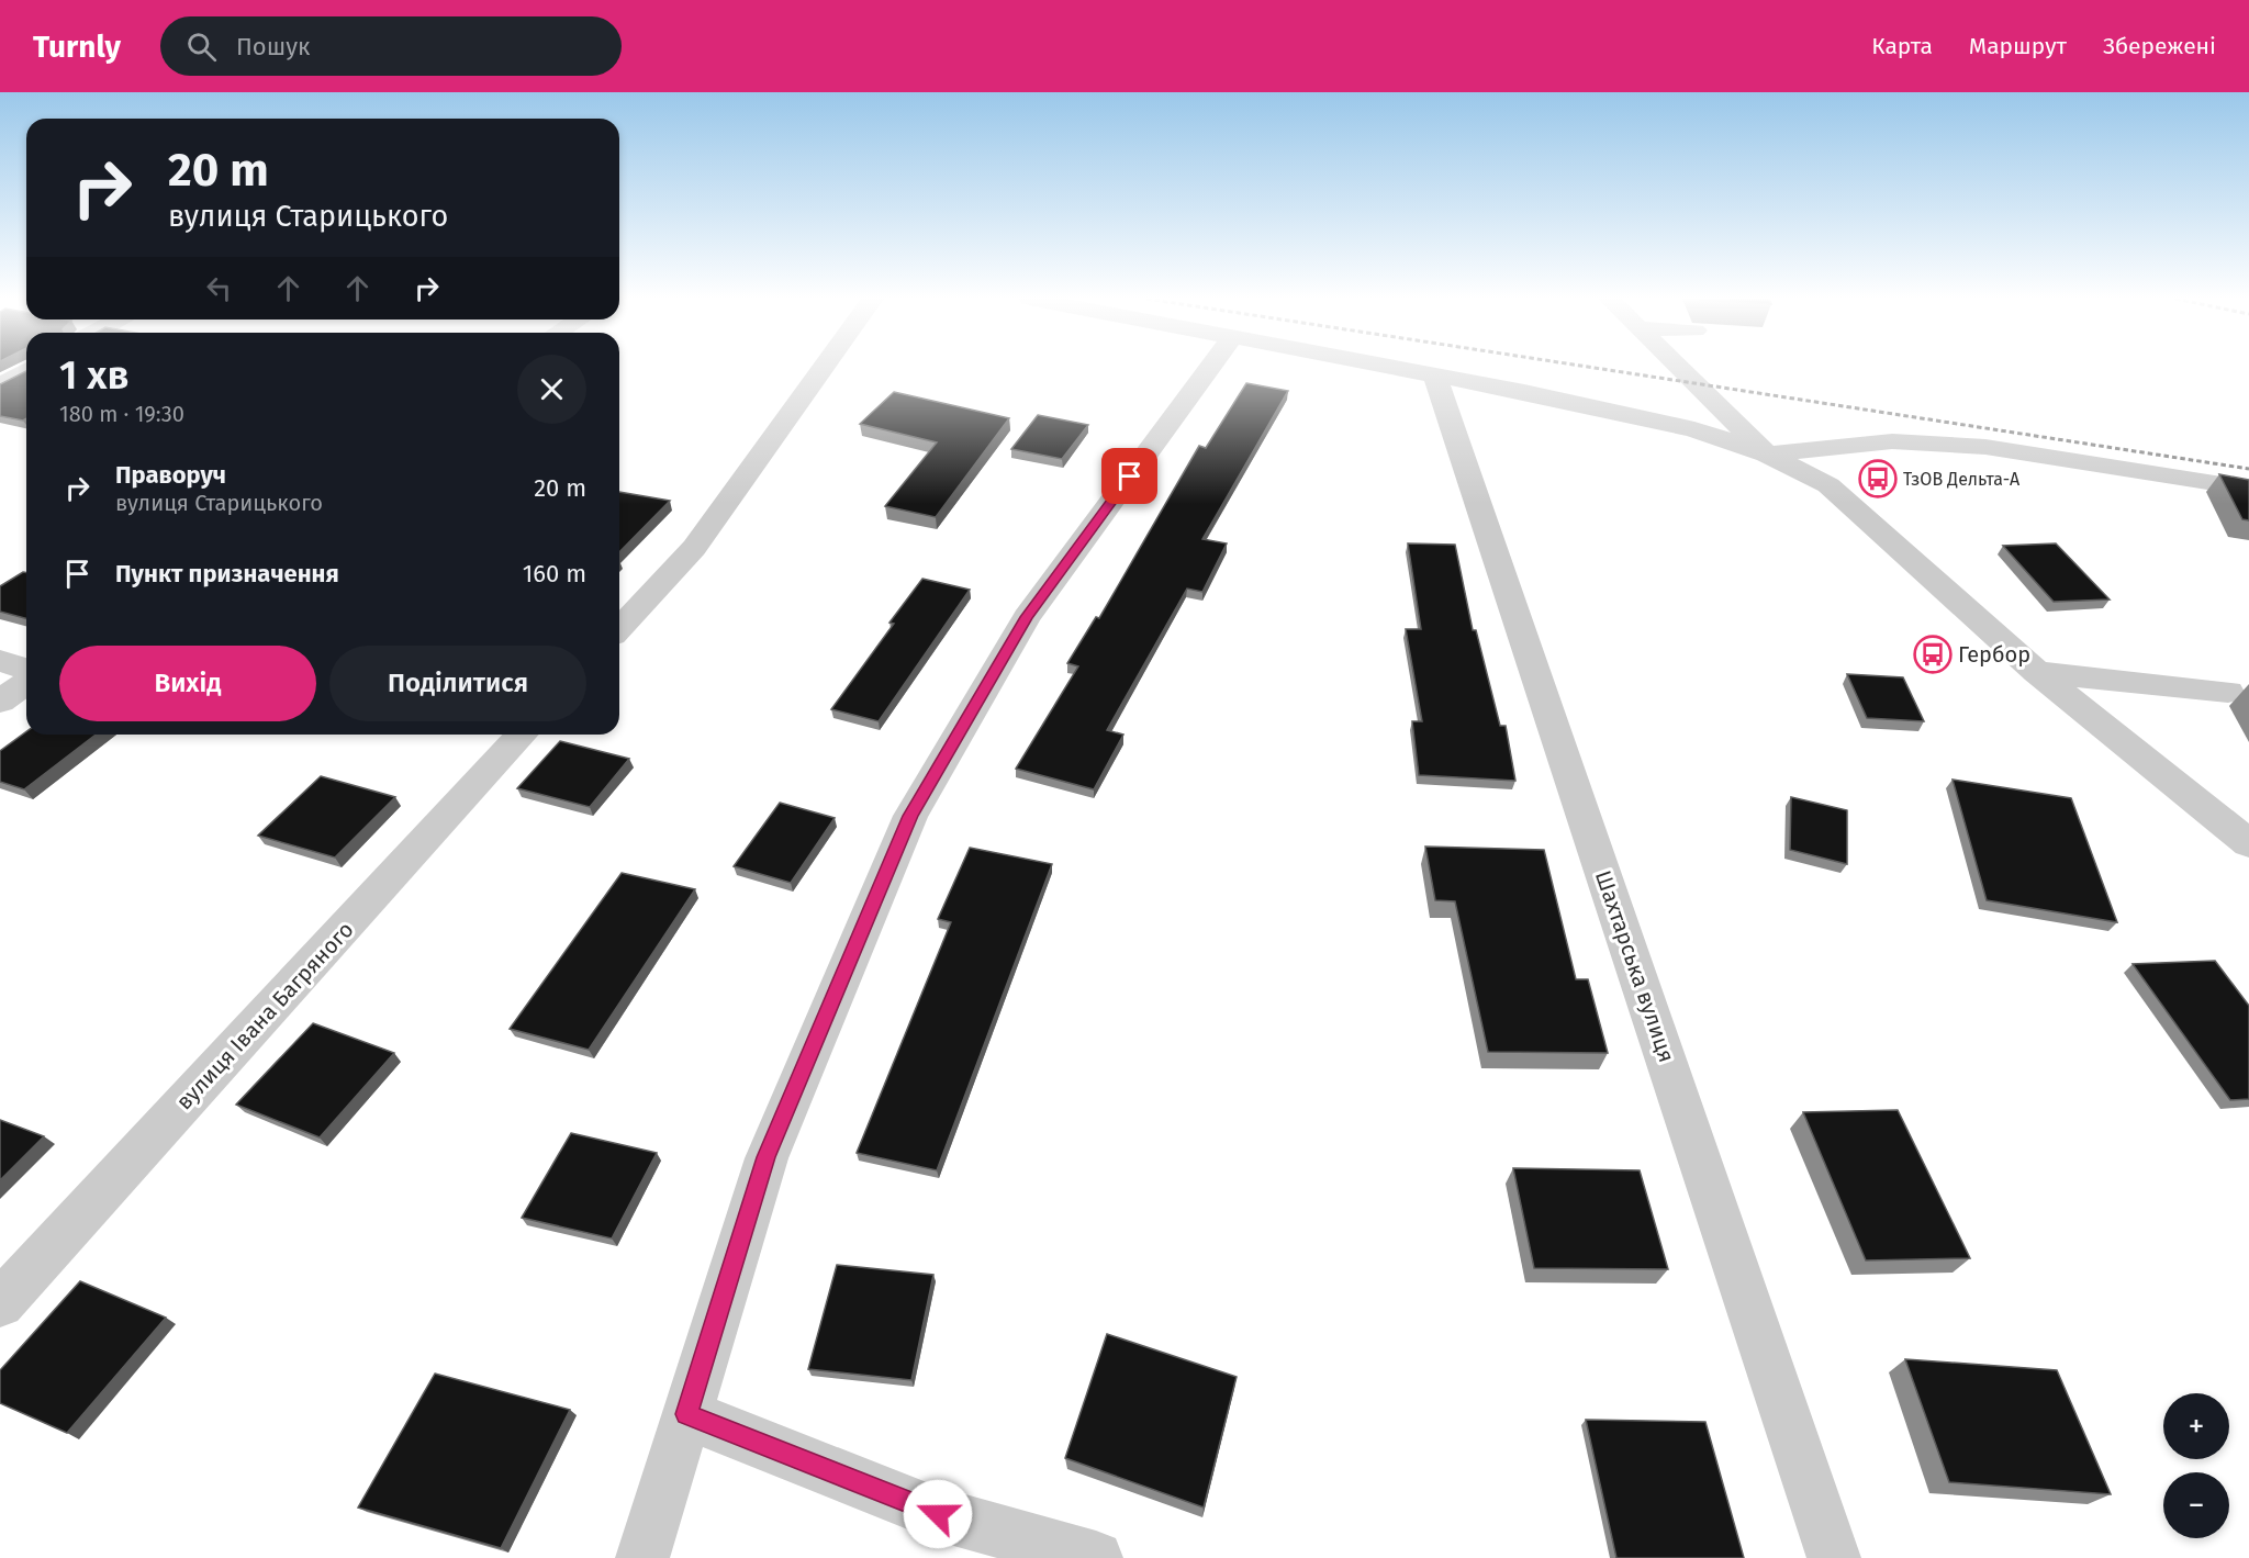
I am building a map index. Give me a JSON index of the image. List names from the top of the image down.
{
  "streets": {
    "street": ["Шахтарська вулиця", "вулиця Івана Багряного"]
  },
  "places": {
    "bus stop": ["ТзОВ Дельта-А", "Гербор"]
  },
  "page": {
    "header": "Turnly",
    "search": "Пошук",
    "nav": ["Карта", "Маршрут", "Збережені"],
    "turn": ["20 m", "вулиця Старицького"],
    "heading": ["1 хв", "180 m · 19:30"],
    "list": [
      {
        "name": "Праворуч",
        "note": "вулиця Старицького",
        "value": "20 m"
      },
      {
        "name": "Пункт призначення",
        "value": "160 m"
      }
    ],
    "buttons": ["Вихід", "Поділитися"],
    "map_buttons": ["+", "−"]
  }
}
